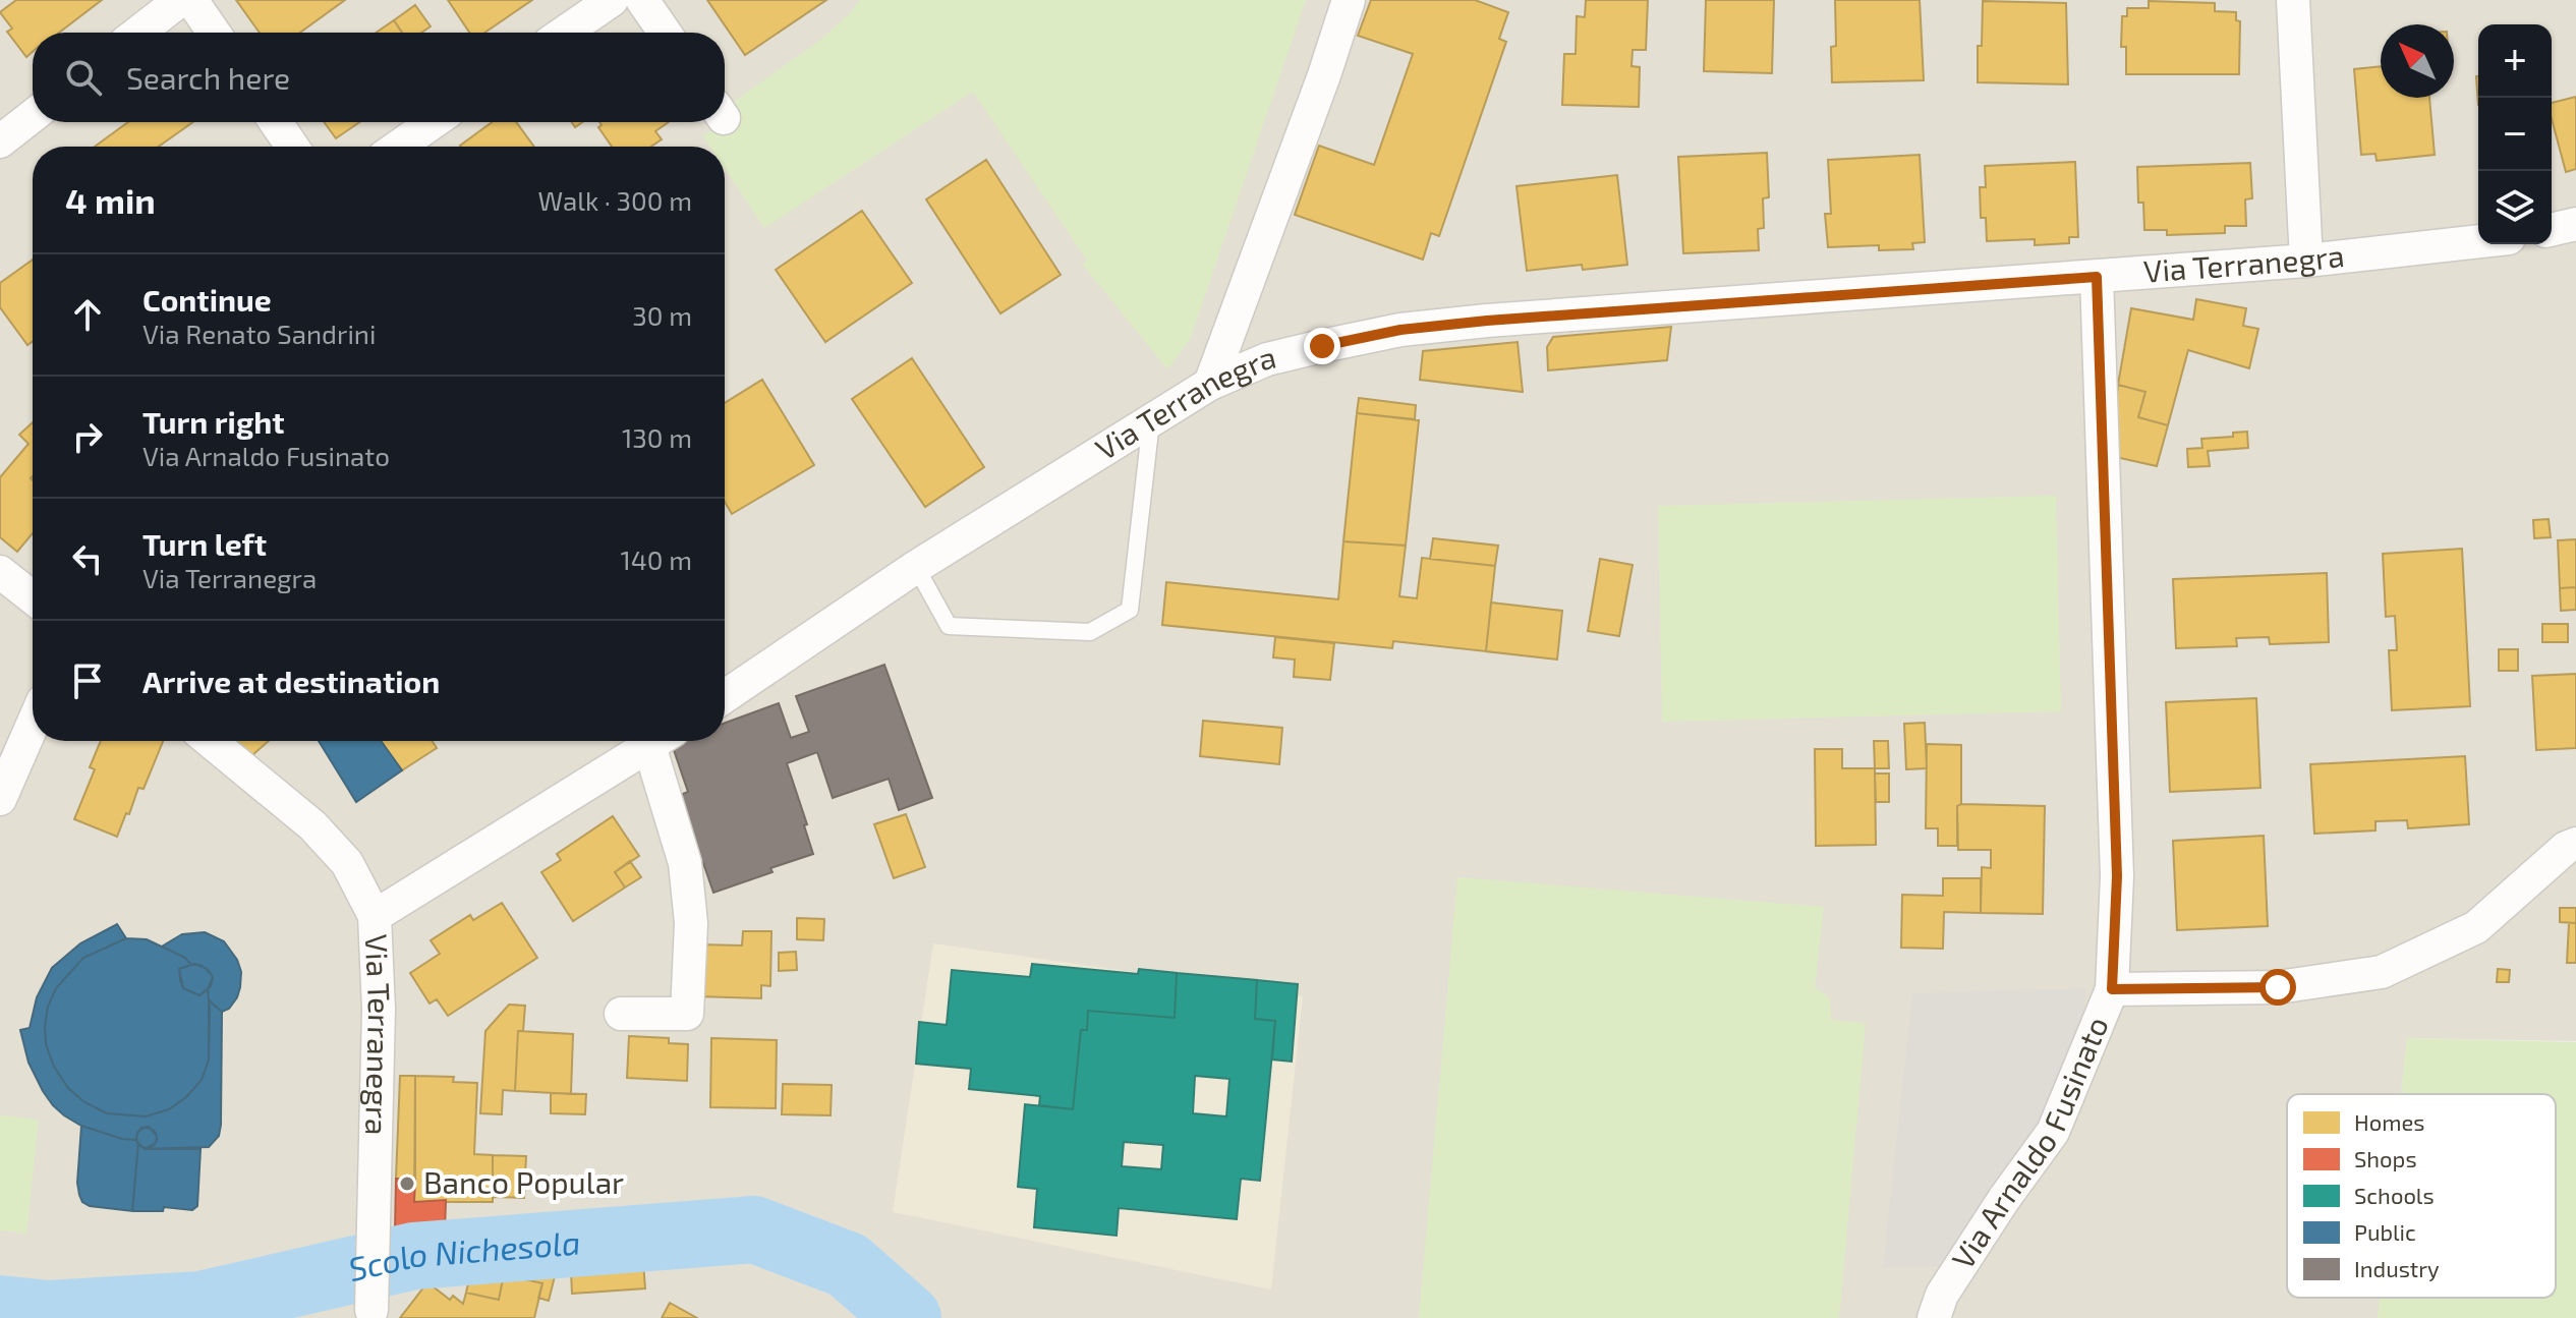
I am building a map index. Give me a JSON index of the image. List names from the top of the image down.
{
  "streets": {
    "street": ["Via Terranegra", "Via Arnaldo Fusinato"]
  },
  "crossings": [
    ["Via Terranegra", "Via Arnaldo Fusinato"]
  ],
  "water": ["Scolo Nichesola"],
  "places": ["Banco Popular"],
  "legend": [
    "Homes",
    "Shops",
    "Schools",
    "Public",
    "Industry"
  ],
  "north": "top left",
  "page": {
    "map_buttons": ["+", "−"],
    "search": "Search here",
    "heading": ["4 min", "Walk · 300 m"],
    "list": [
      ["Continue", "Via Renato Sandrini", "30 m"],
      ["Turn right", "Via Arnaldo Fusinato", "130 m"],
      ["Turn left", "Via Terranegra", "140 m"],
      "Arrive at destination"
    ]
  }
}
